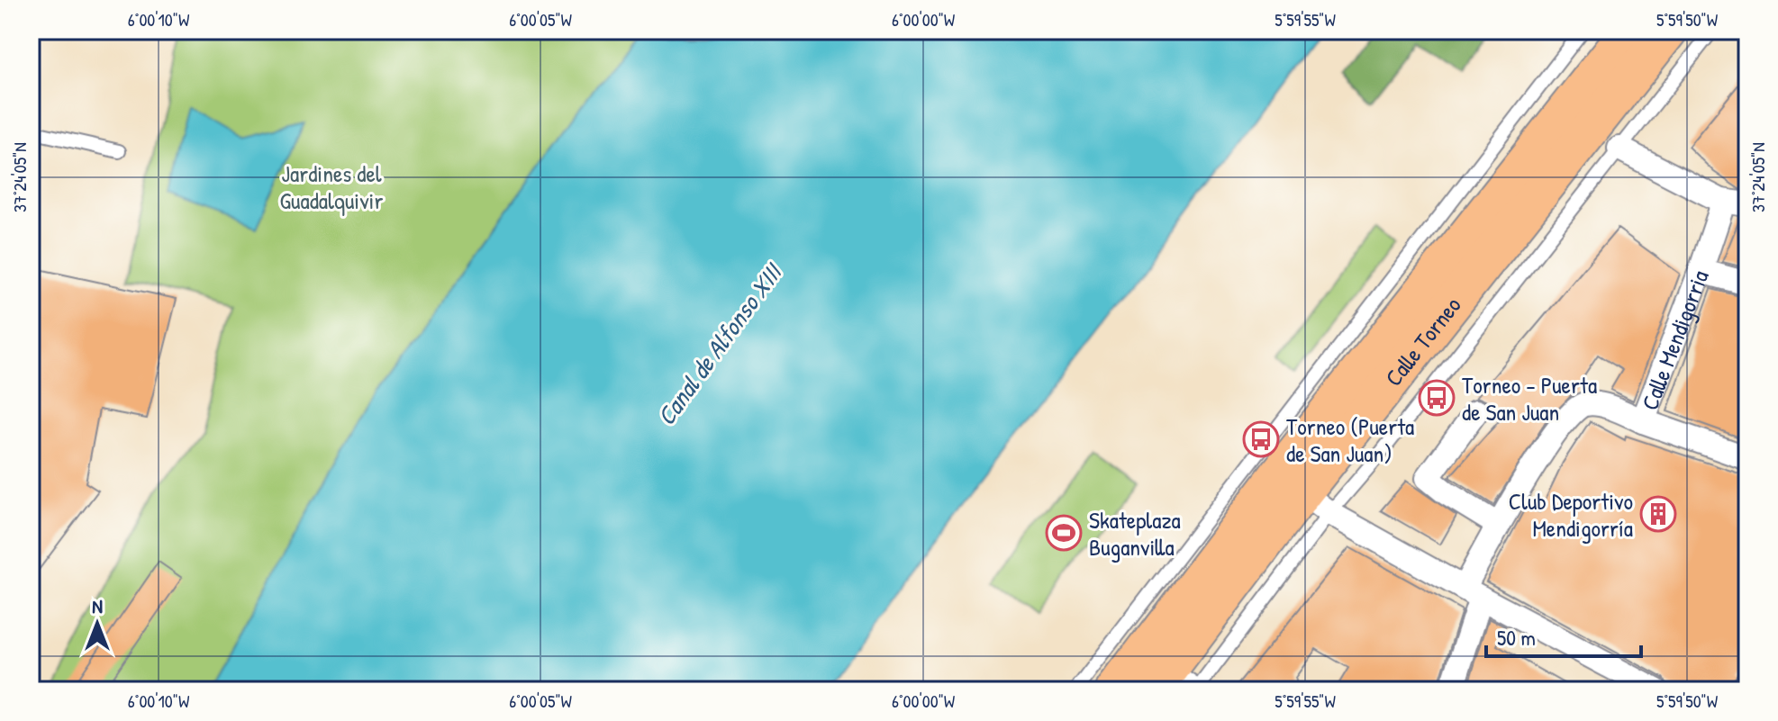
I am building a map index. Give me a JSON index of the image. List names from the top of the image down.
{
  "streets": {
    "main road": ["Calle Torneo"],
    "street": ["Calle Mendigorria"]
  },
  "water": ["Canal de Alfonso XIII"],
  "parks": ["Jardines del Guadalquivir"],
  "places": {
    "bus stop": ["Torneo - Puerta de San Juan", "Torneo (Puerta de San Juan)"],
    "building": ["Club Deportivo Mendigorría"],
    "sports": ["Skateplaza Buganvilla"]
  },
  "scale_bar": "50 m",
  "north": "top",
  "coordinates": [
    "6°00'10\"W",
    "6°00'05\"W",
    "6°00'00\"W",
    "5°59'55\"W",
    "5°59'50\"W",
    "37°24'05\"N"
  ]
}
